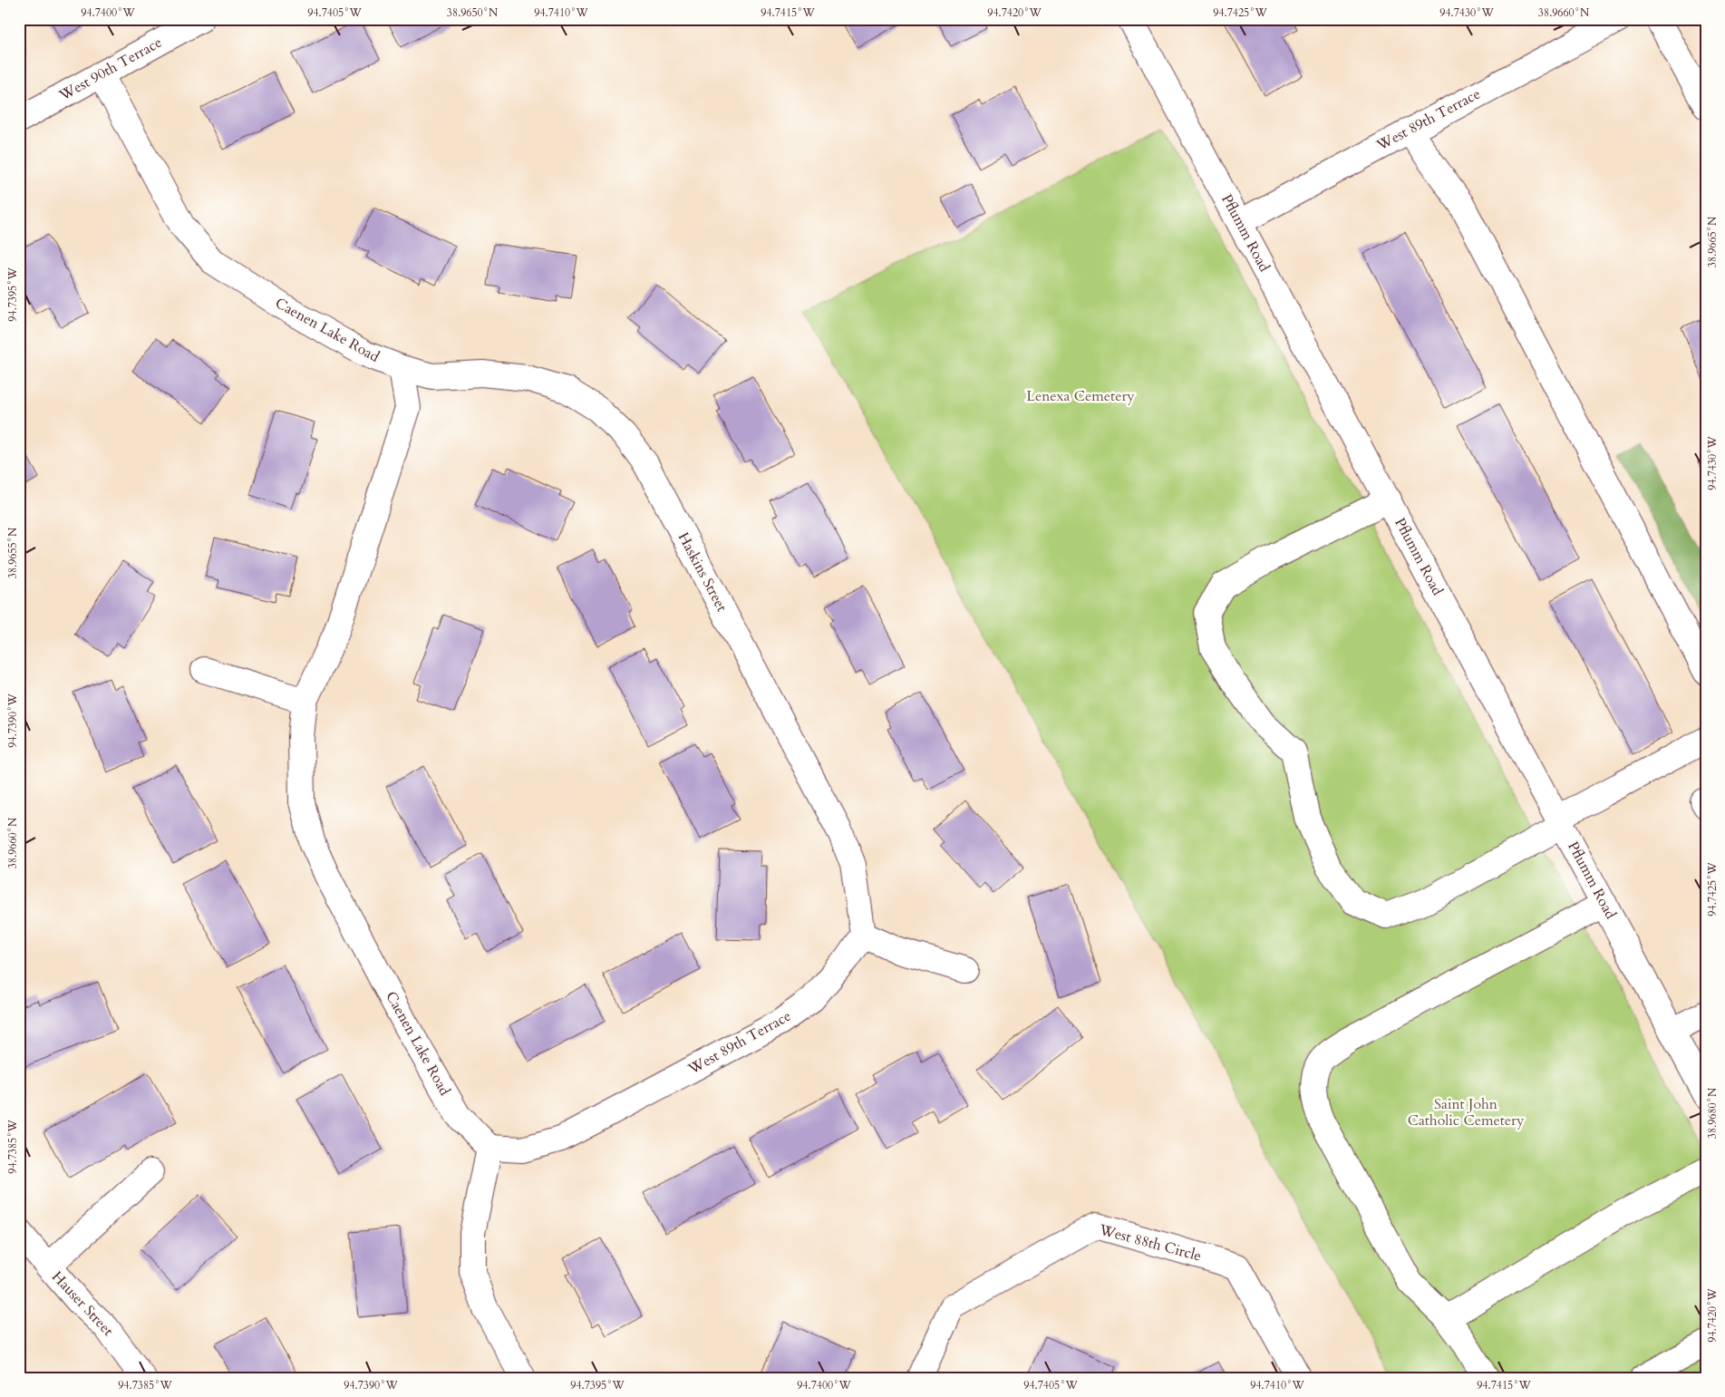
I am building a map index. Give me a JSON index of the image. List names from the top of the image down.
{
  "streets": {
    "street": [
      "West 90th Terrace",
      "West 89th Terrace",
      "Pflumm Road",
      "Caenen Lake Road",
      "Haskins Street",
      "West 88th Circle",
      "Hauser Street"
    ]
  },
  "crossings": [
    ["West 90th Terrace", "Caenen Lake Road"],
    ["West 89th Terrace", "Pflumm Road"],
    ["West 89th Terrace", "Caenen Lake Road"],
    ["West 89th Terrace", "Haskins Street"],
    ["Caenen Lake Road", "Haskins Street"]
  ],
  "parks": ["Lenexa Cemetery", "Saint John Catholic Cemetery"],
  "coordinates": [
    "94.7400°W",
    "94.7405°W",
    "38.9650°N",
    "94.7410°W",
    "94.7415°W",
    "94.7420°W",
    "94.7425°W",
    "94.7430°W",
    "38.9660°N",
    "38.9665°N",
    "94.7395°W",
    "38.9655°N",
    "94.7390°W",
    "38.9680°N",
    "94.7385°W"
  ]
}
